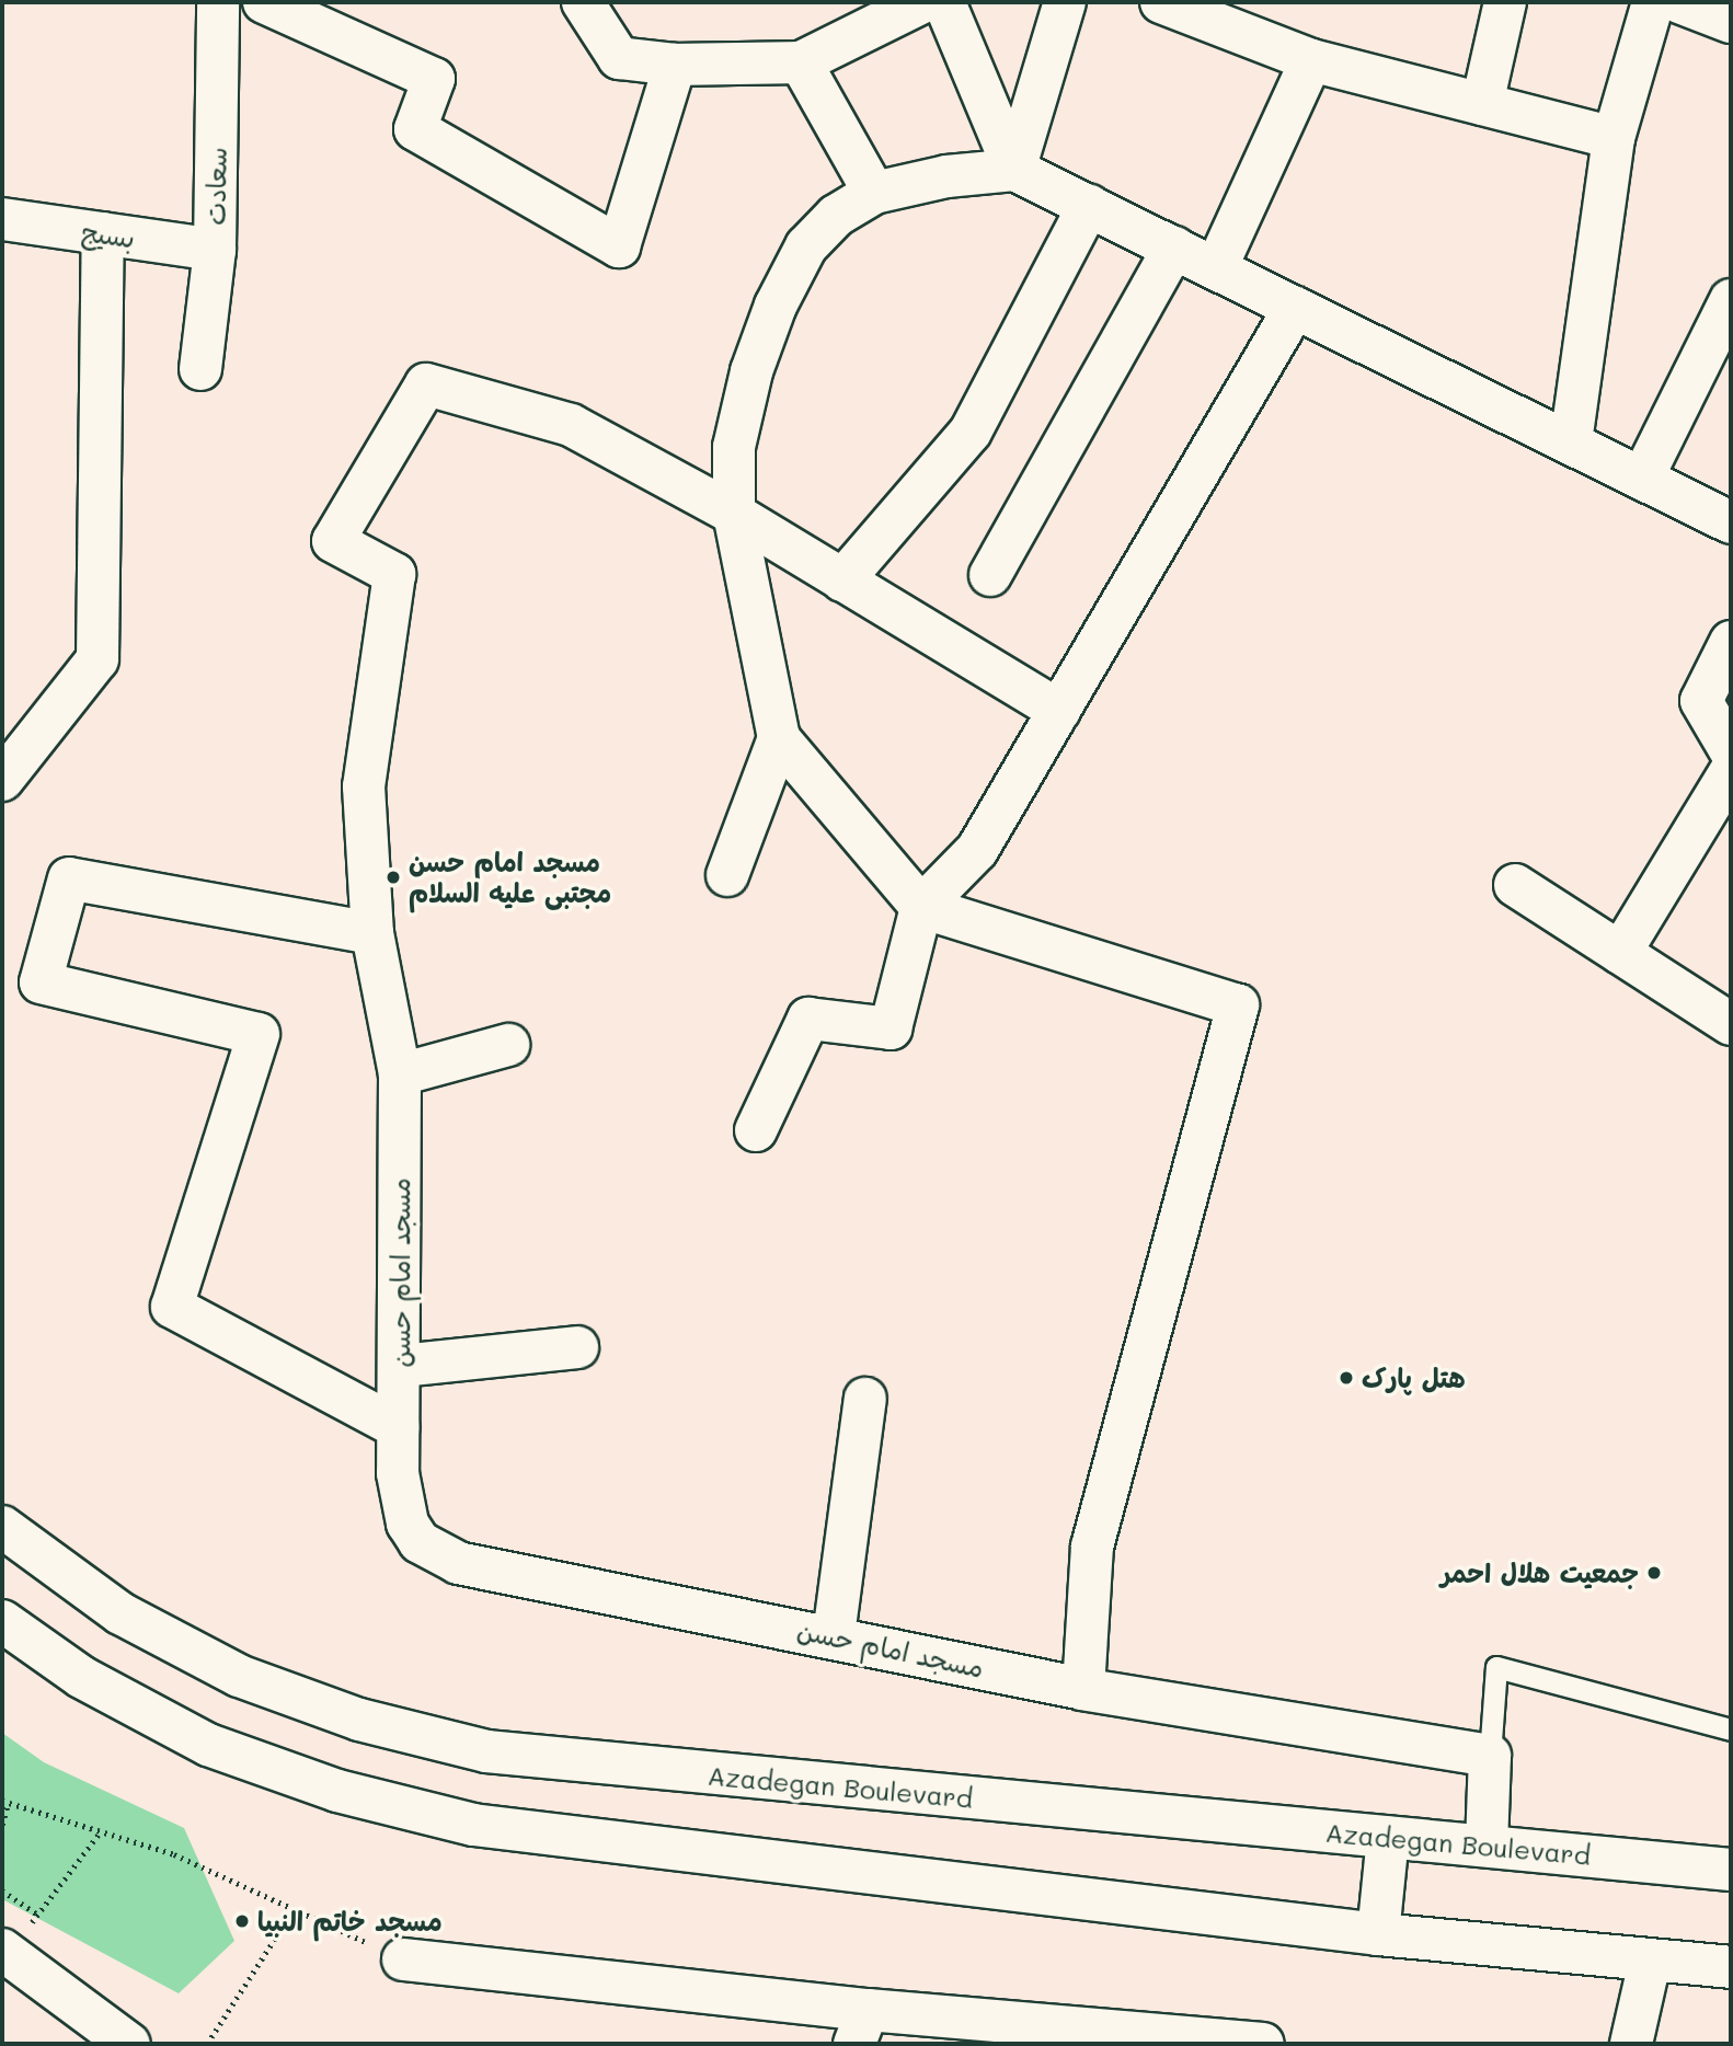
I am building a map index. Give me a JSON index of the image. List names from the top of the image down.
{
  "streets": {
    "street": [
      "سعادت",
      "بسیج",
      "مسجد امام حسن",
      "Azadegan Boulevard"
    ]
  },
  "crossings": [
    ["سعادت", "بسیج"]
  ],
  "places": [
    "مسجد امام حسن مجتبی علیه السلام",
    "هتل پارک",
    "جمعیت هلال احمر",
    "مسجد خاتم النبیا"
  ]
}
